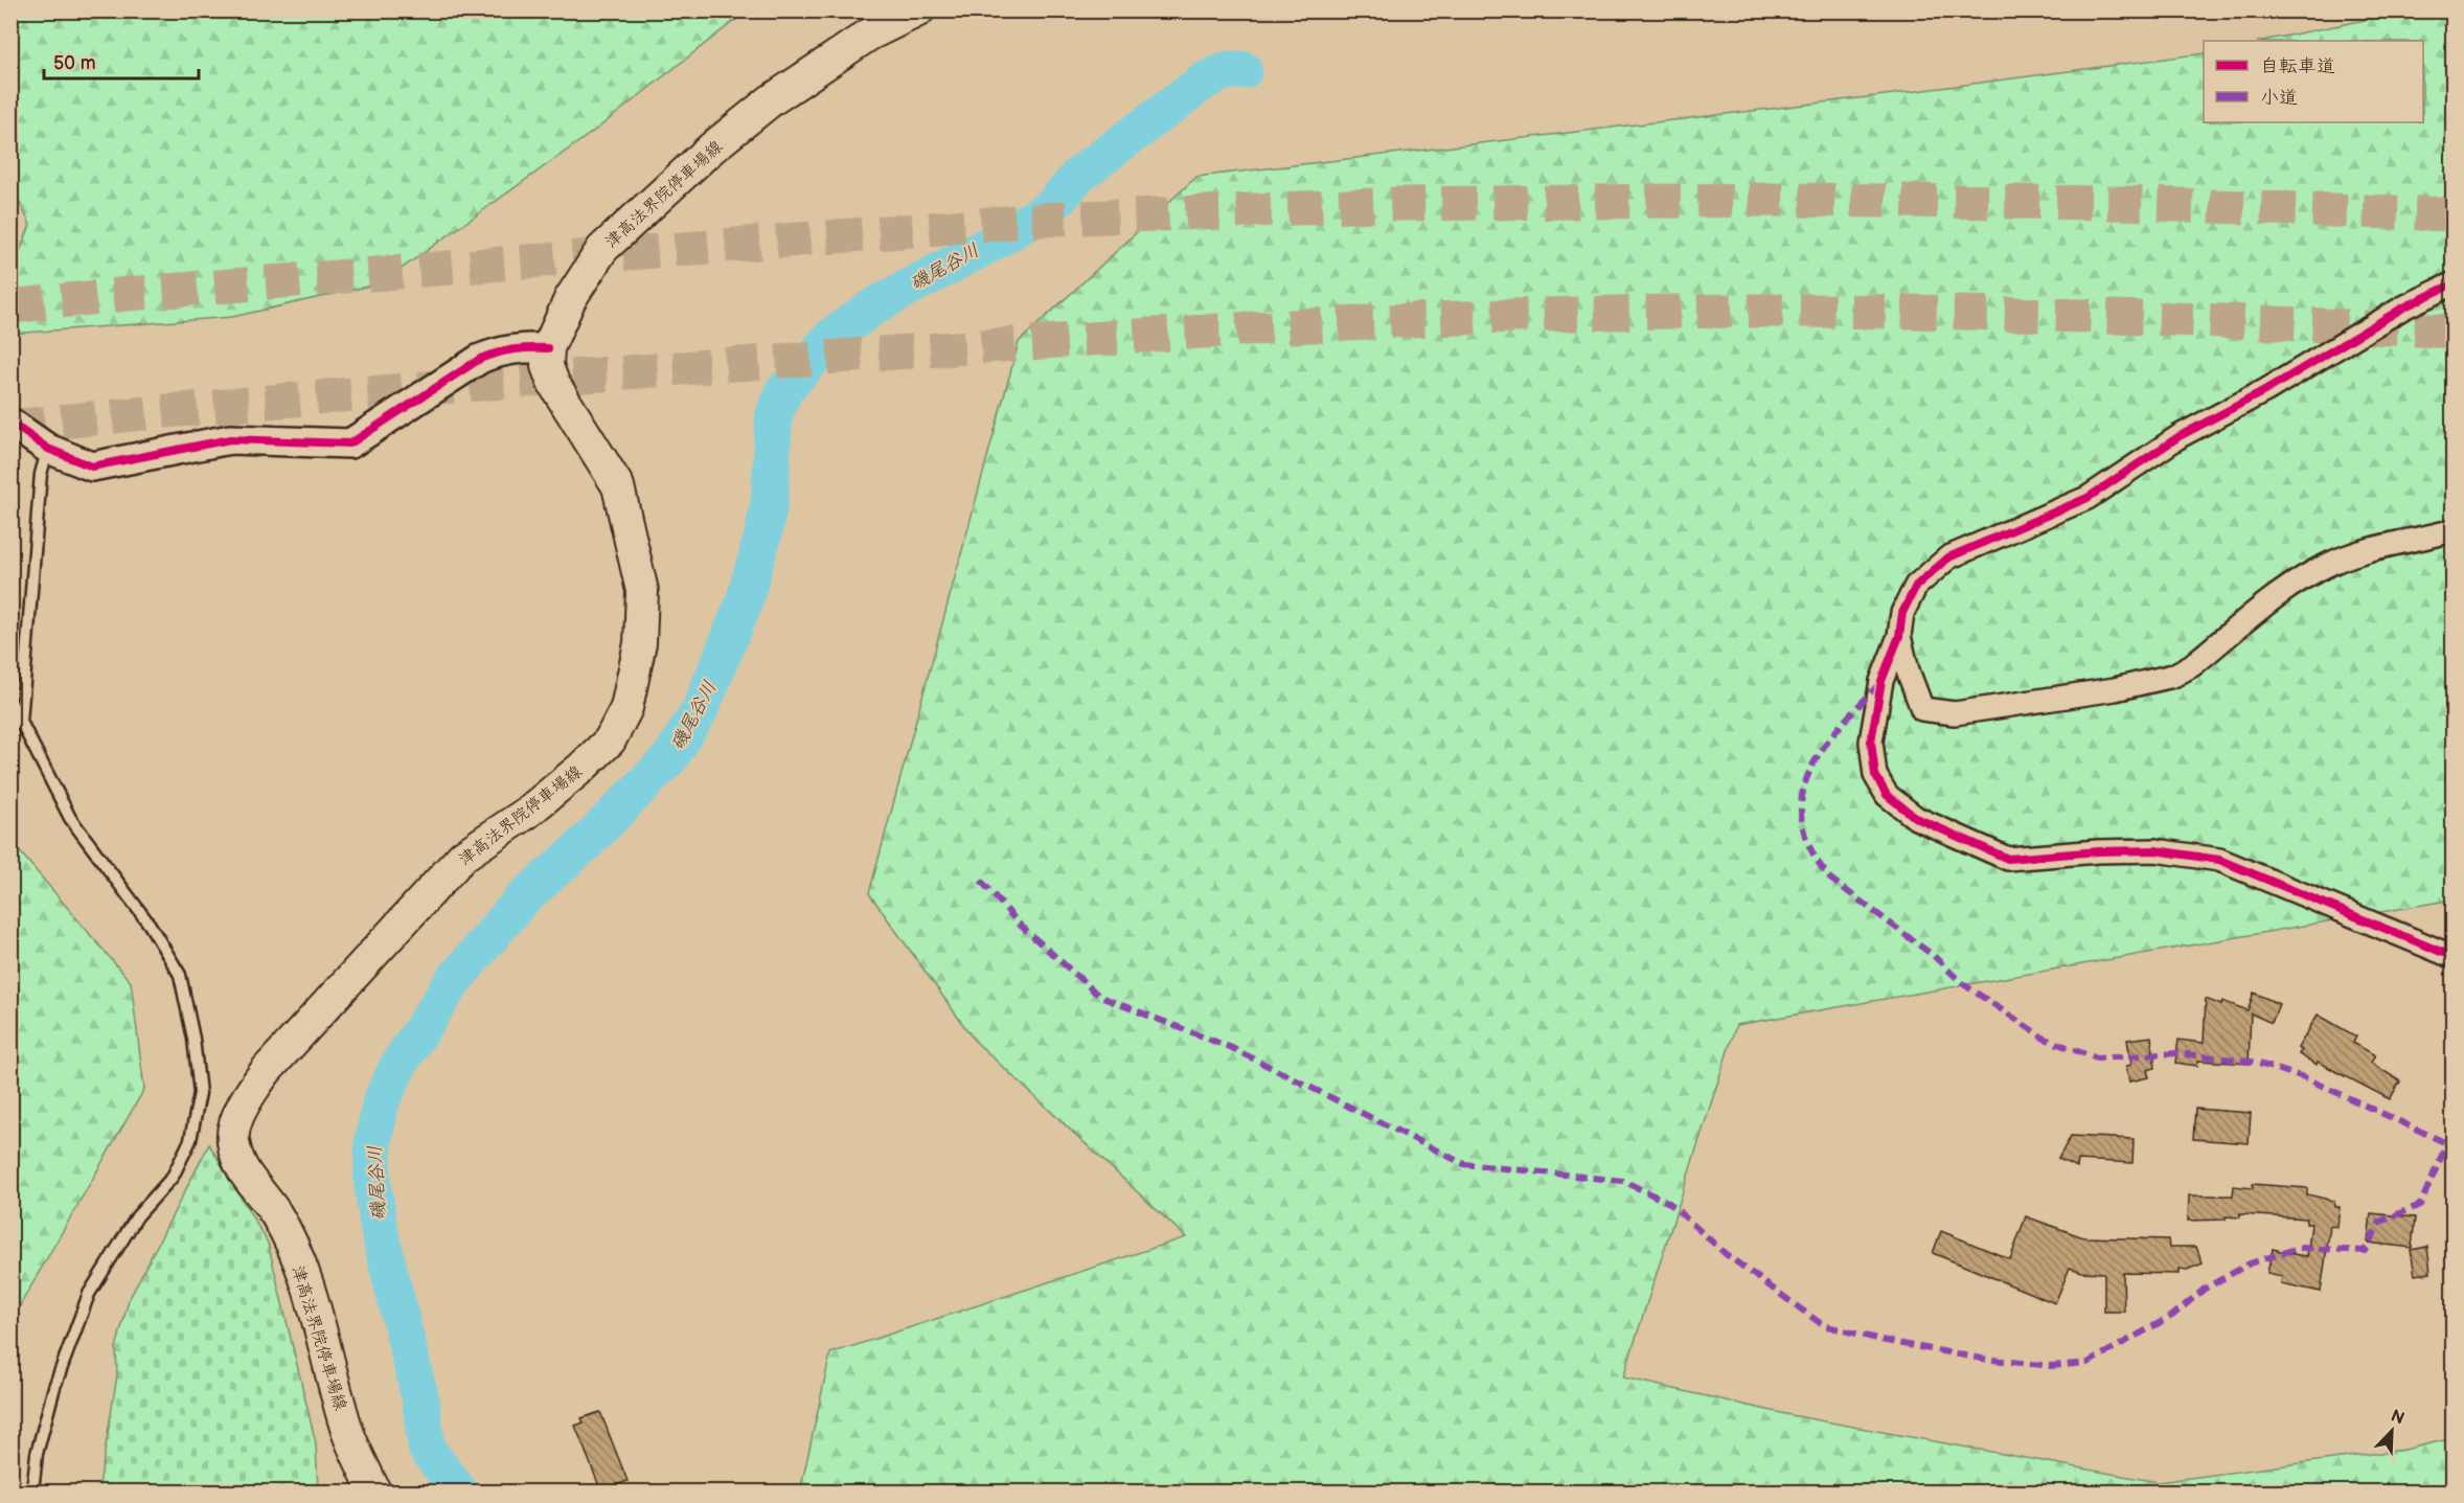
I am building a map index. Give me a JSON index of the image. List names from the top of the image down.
{
  "streets": {
    "main road": ["津高法界院停車場線"]
  },
  "water": ["磯尾谷川"],
  "legend": ["自転車道", "小道"],
  "scale_bar": "50 m",
  "north": "top right"
}
